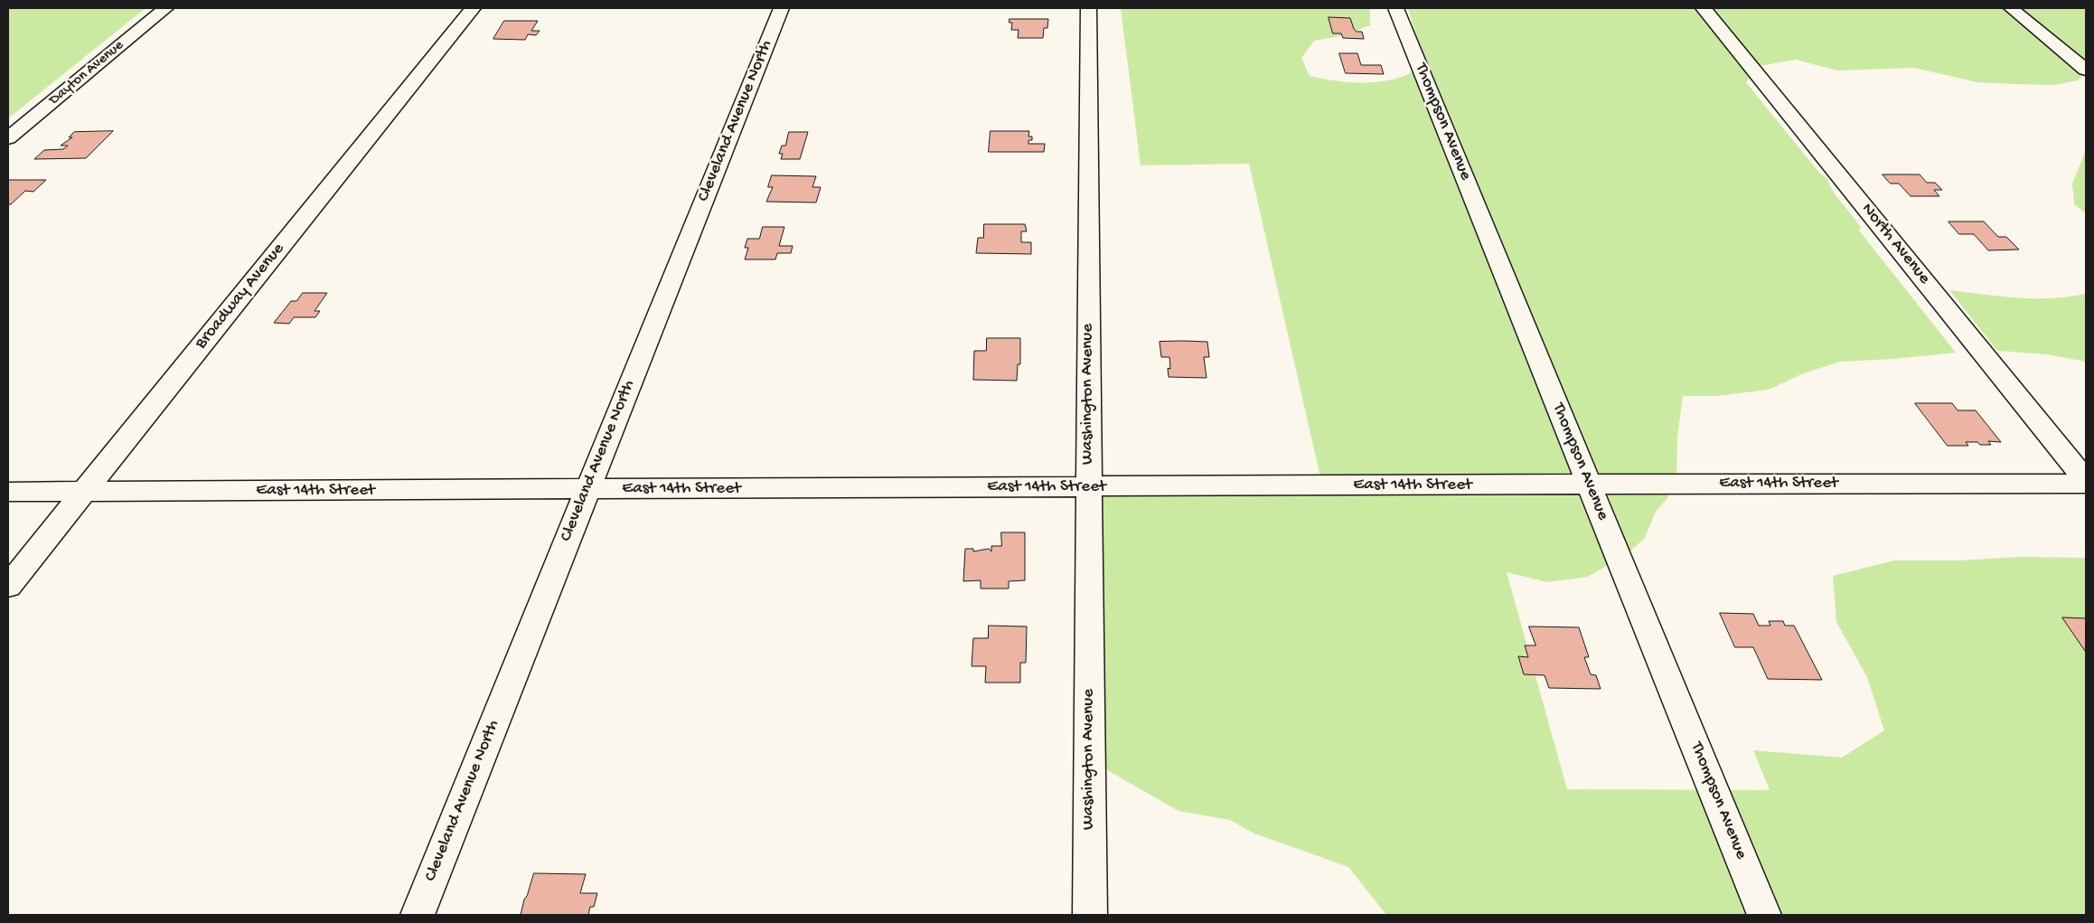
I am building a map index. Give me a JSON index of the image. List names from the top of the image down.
{
  "streets": {
    "street": [
      "Dayton Avenue",
      "Cleveland Avenue North",
      "Thompson Avenue",
      "North Avenue",
      "Broadway Avenue",
      "Washington Avenue",
      "East 14th Street"
    ]
  },
  "crossings": [
    ["Cleveland Avenue North", "East 14th Street"],
    ["Thompson Avenue", "East 14th Street"],
    ["Broadway Avenue", "East 14th Street"],
    ["Washington Avenue", "East 14th Street"]
  ]
}
